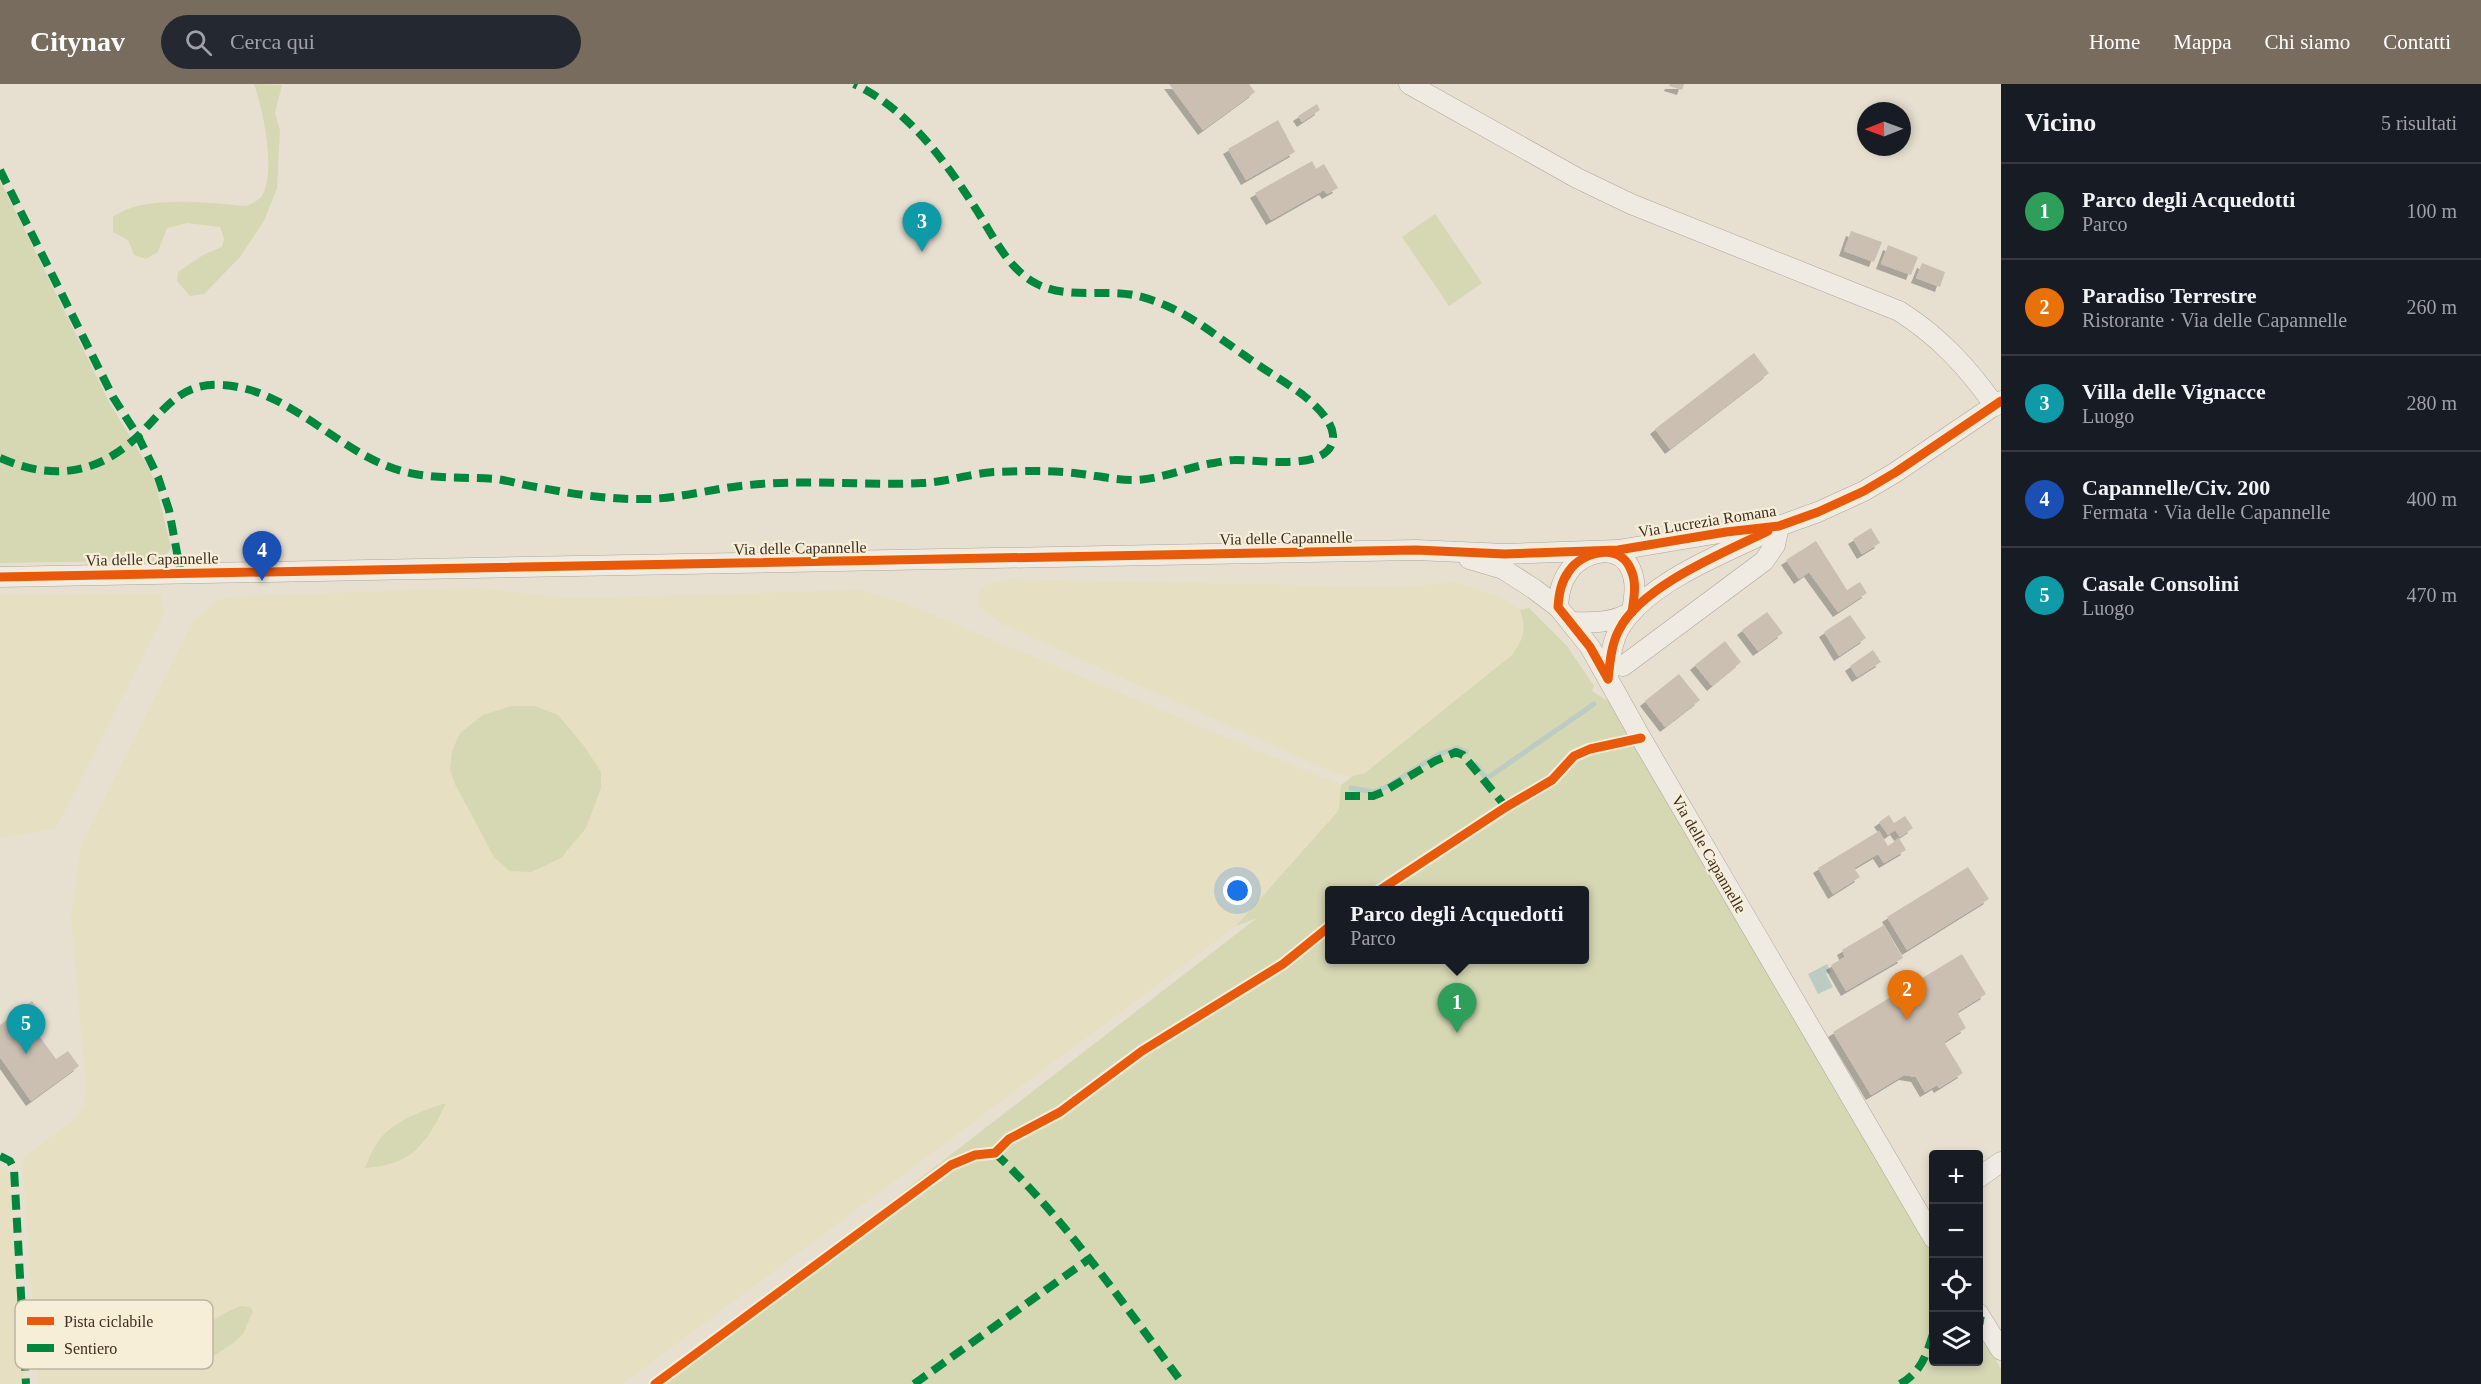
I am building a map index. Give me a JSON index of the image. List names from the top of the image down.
{
  "streets": {
    "street": ["Via Lucrezia Romana", "Via delle Capannelle"]
  },
  "crossings": [
    ["Via Lucrezia Romana", "Via delle Capannelle"]
  ],
  "legend": ["Pista ciclabile", "Sentiero"],
  "north": "left",
  "page": {
    "header": "Citynav",
    "search": "Cerca qui",
    "nav": [
      "Home",
      "Mappa",
      "Chi siamo",
      "Contatti"
    ],
    "heading": ["Vicino", "5 risultati"],
    "list": [
      {
        "mark": "1",
        "name": "Parco degli Acquedotti",
        "note": "Parco",
        "value": "100 m"
      },
      {
        "mark": "2",
        "name": "Paradiso Terrestre",
        "note": "Ristorante · Via delle Capannelle",
        "value": "260 m"
      },
      {
        "mark": "3",
        "name": "Villa delle Vignacce",
        "note": "Luogo",
        "value": "280 m"
      },
      {
        "mark": "4",
        "name": "Capannelle/Civ. 200",
        "note": "Fermata · Via delle Capannelle",
        "value": "400 m"
      },
      {
        "mark": "5",
        "name": "Casale Consolini",
        "note": "Luogo",
        "value": "470 m"
      }
    ],
    "pins": [
      "3",
      "4",
      "2",
      "1",
      "5"
    ],
    "popup": ["Parco degli Acquedotti", "Parco"],
    "map_buttons": ["+", "−"]
  }
}
